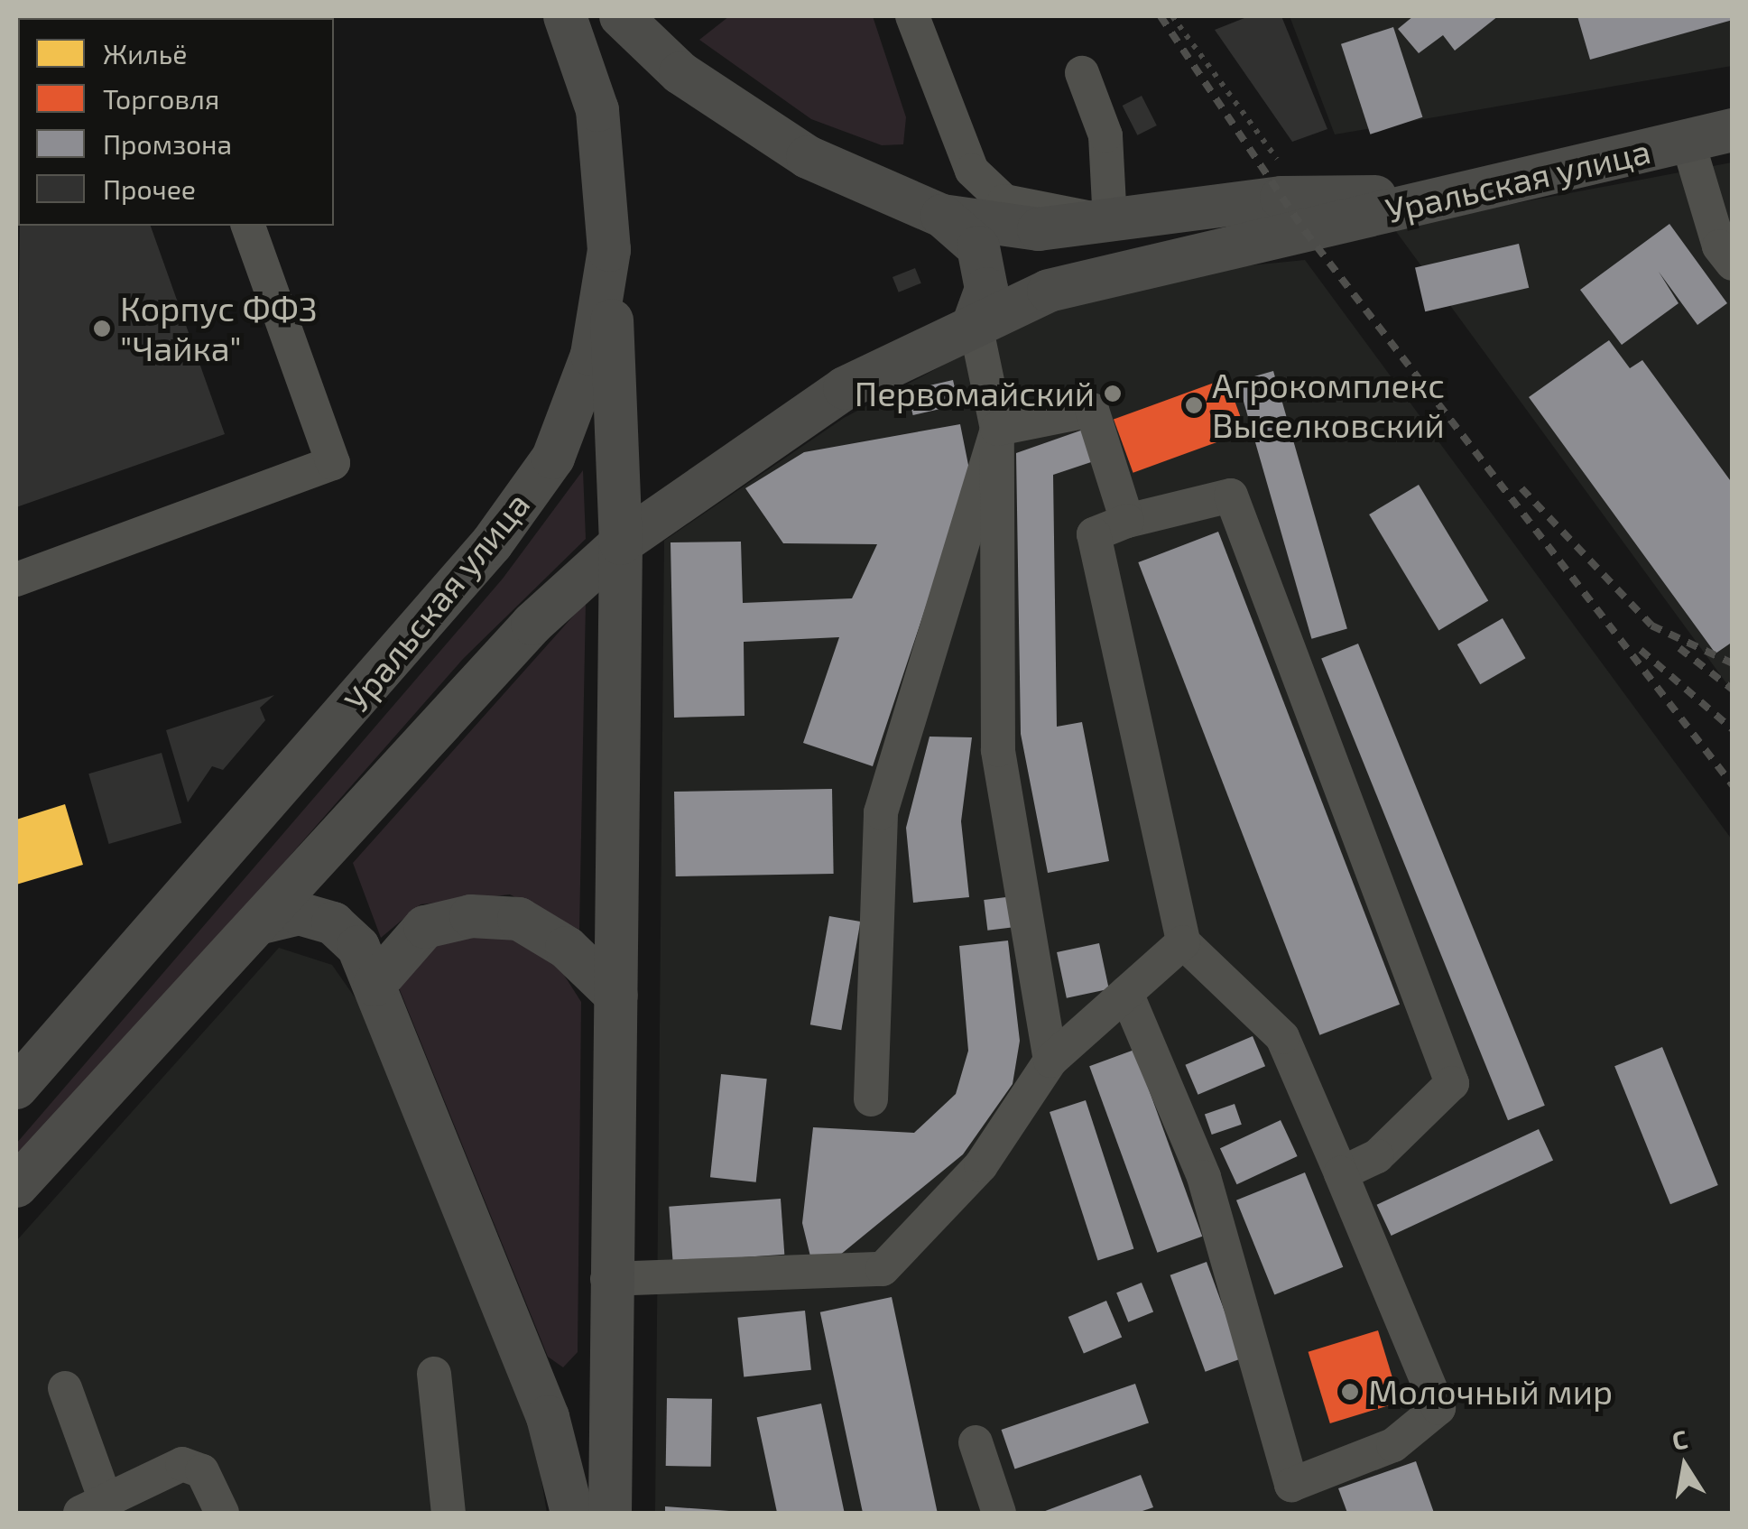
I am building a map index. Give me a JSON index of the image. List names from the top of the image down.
{
  "streets": {
    "main road": ["Уральская улица"]
  },
  "places": [
    "Корпус ФФЗ \"Чайка\"",
    "Первомайский",
    "Агрокомплекс Выселковский",
    "Молочный мир"
  ],
  "legend": [
    "Жильё",
    "Торговля",
    "Промзона",
    "Прочее"
  ],
  "north": "top"
}
